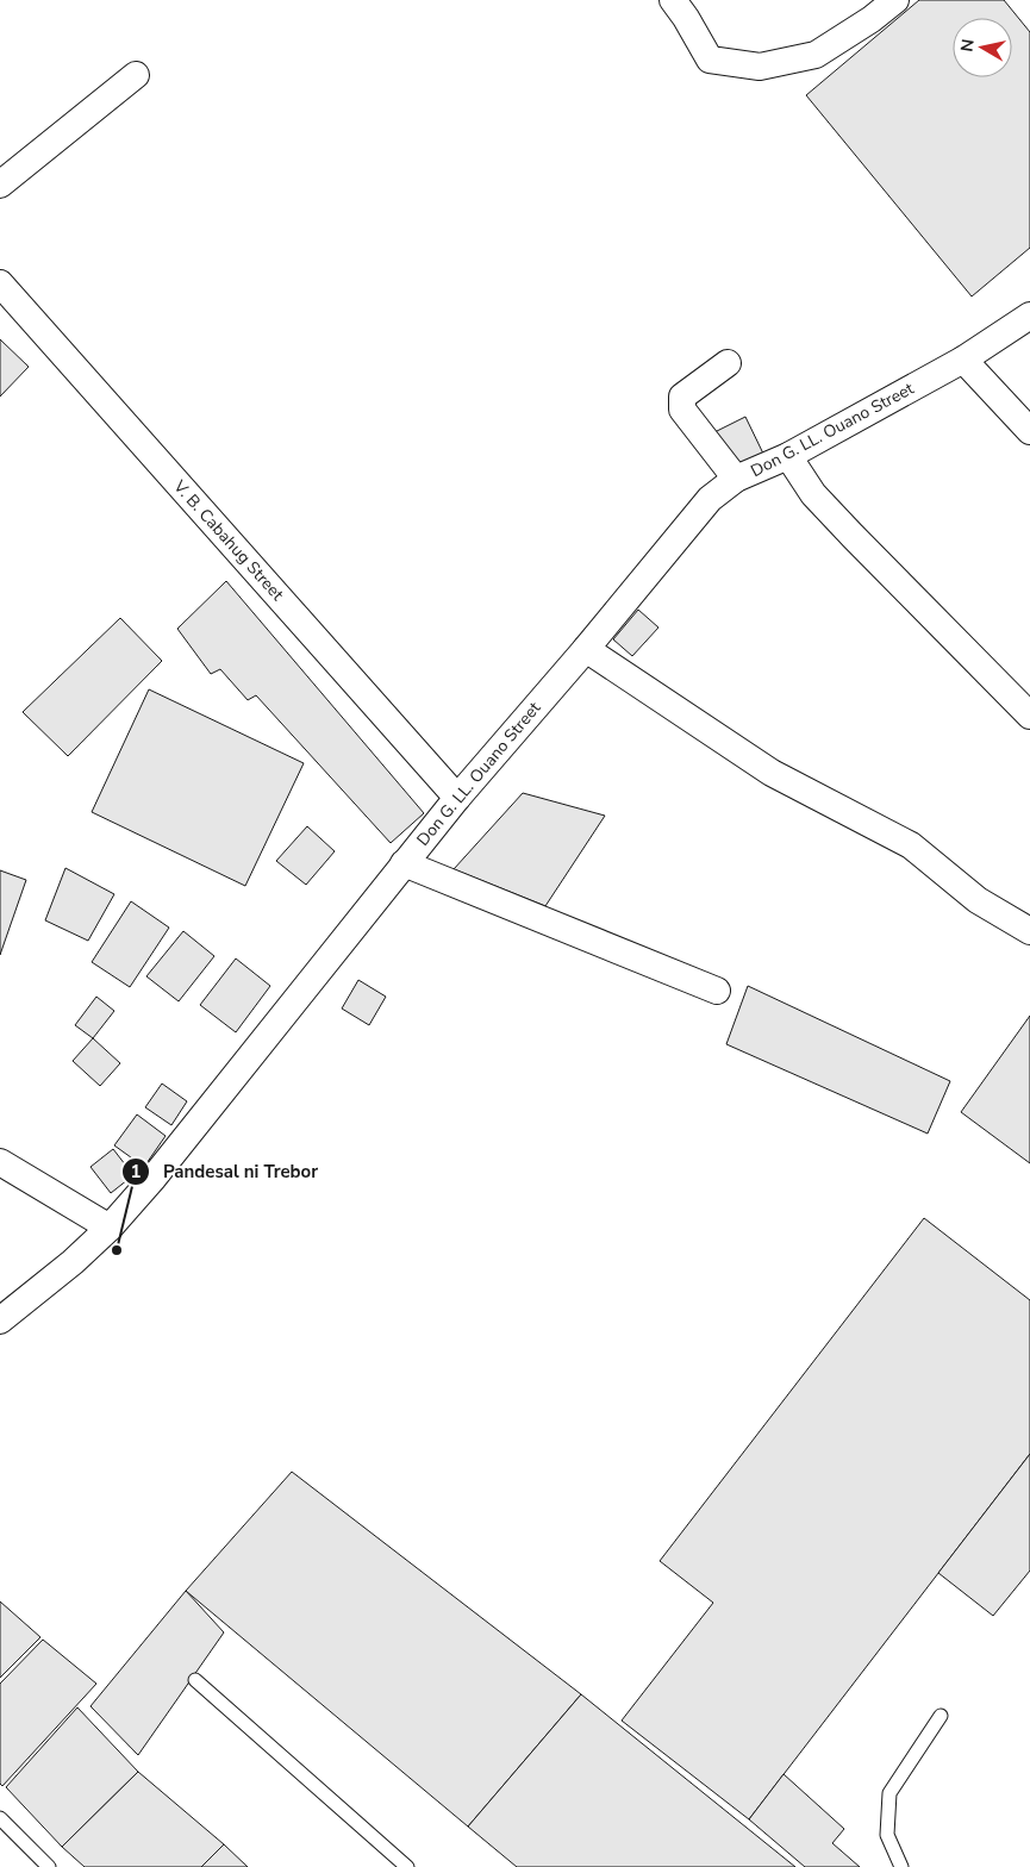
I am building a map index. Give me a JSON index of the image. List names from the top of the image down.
{
  "streets": {
    "street": ["Don G. LL. Ouano Street", "V. B. Cabahug Street"]
  },
  "crossings": [
    ["Don G. LL. Ouano Street", "V. B. Cabahug Street"]
  ],
  "places": ["Pandesal ni Trebor"],
  "north": "left"
}
